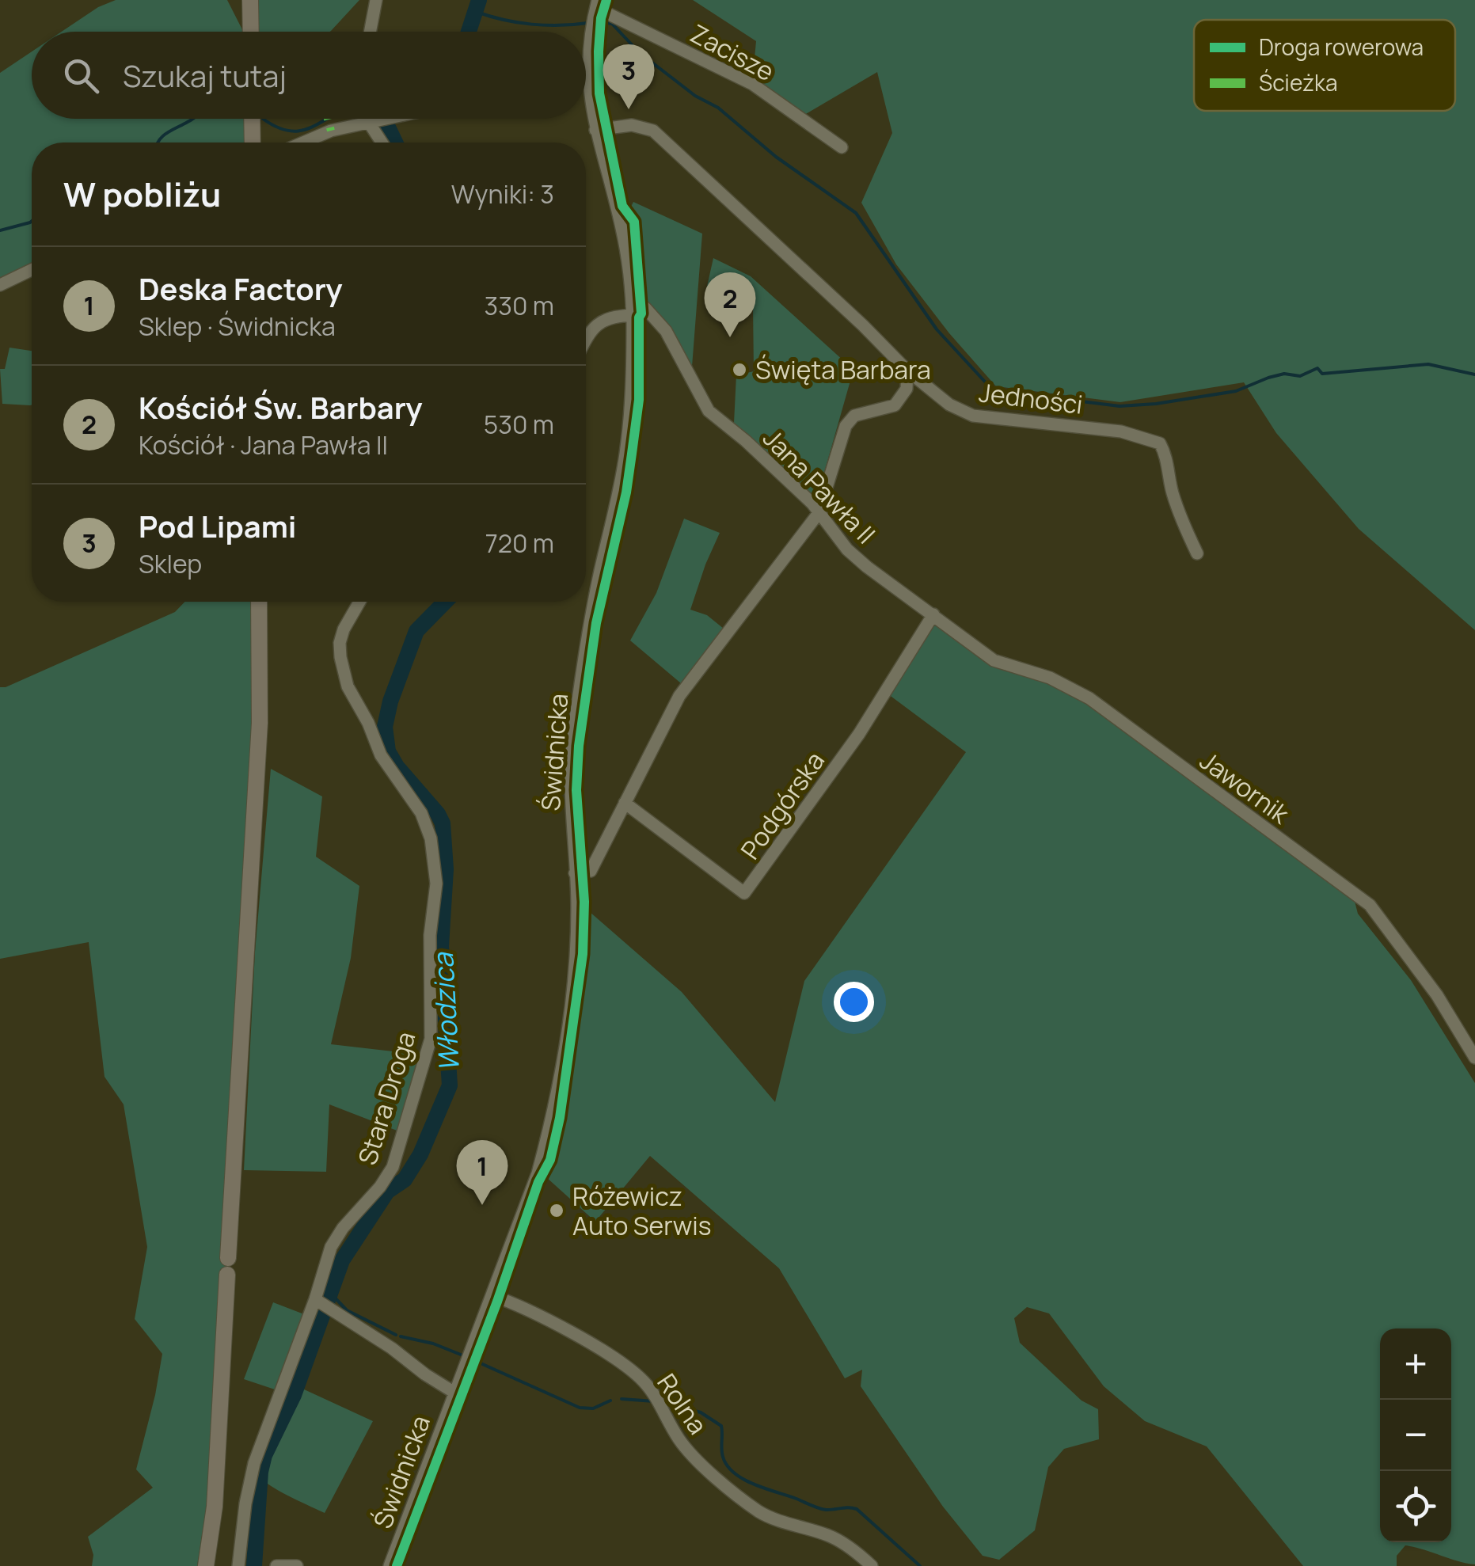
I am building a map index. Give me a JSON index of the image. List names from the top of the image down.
{
  "streets": {
    "street": [
      "Zacisze",
      "Jedności",
      "Jana Pawła II",
      "Świdnicka",
      "Jawornik",
      "Podgórska",
      "Stara Droga",
      "Rolna"
    ]
  },
  "crossings": [
    ["Zacisze", "Świdnicka"],
    ["Jedności", "Świdnicka"],
    ["Jana Pawła II", "Świdnicka"],
    ["Jana Pawła II", "Jawornik"],
    ["Jana Pawła II", "Podgórska"],
    ["Świdnicka", "Stara Droga"],
    ["Świdnicka", "Rolna"],
    ["Jawornik", "Podgórska"]
  ],
  "water": ["Włodzica"],
  "places": ["Święta Barbara", "Różewicz Auto Serwis"],
  "legend": ["Droga rowerowa", "Ścieżka"],
  "page": {
    "search": "Szukaj tutaj",
    "pins": ["3", "2", "1"],
    "heading": ["W pobliżu", "Wyniki: 3"],
    "list": [
      {
        "mark": "1",
        "name": "Deska Factory",
        "note": "Sklep · Świdnicka",
        "value": "330 m"
      },
      {
        "mark": "2",
        "name": "Kościół Św. Barbary",
        "note": "Kościół · Jana Pawła II",
        "value": "530 m"
      },
      {
        "mark": "3",
        "name": "Pod Lipami",
        "note": "Sklep",
        "value": "720 m"
      }
    ],
    "map_buttons": ["+", "−"]
  }
}
